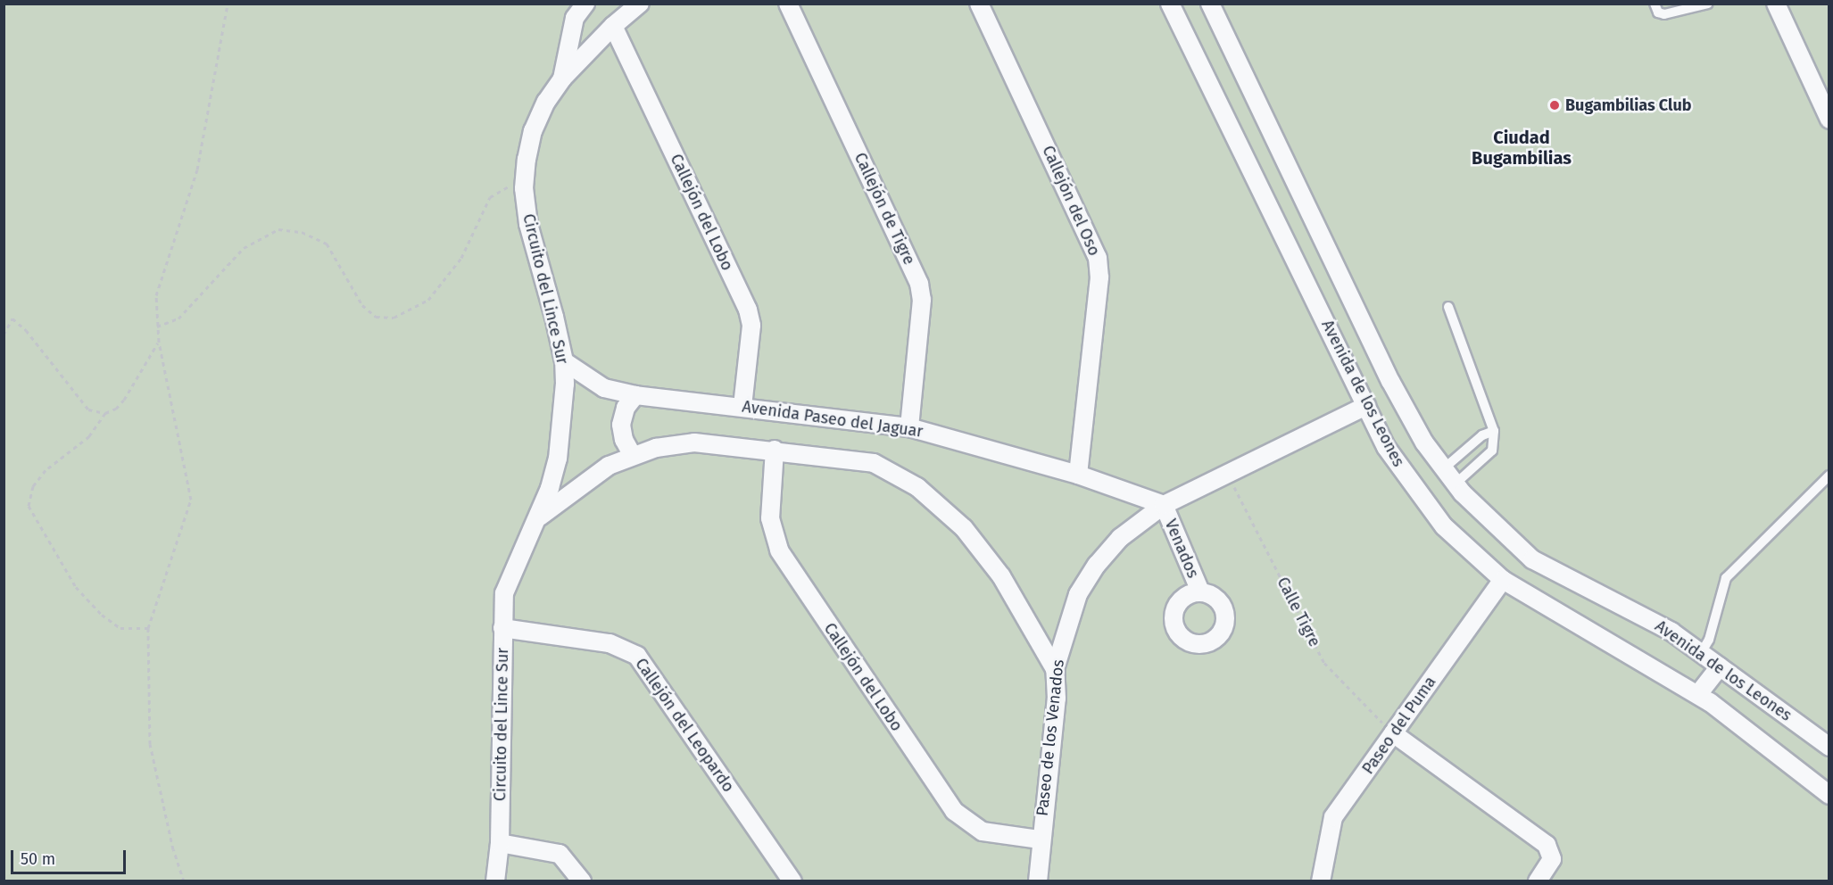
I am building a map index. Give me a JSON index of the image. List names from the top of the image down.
{
  "streets": {
    "street": [
      "Callejón del Oso",
      "Callejón de Tigre",
      "Callejón del Lobo",
      "Circuito del Lince Sur",
      "Avenida de los Leones",
      "Avenida Paseo del Jaguar",
      "Venados",
      "Callejón del Leopardo",
      "Paseo del Puma",
      "Paseo de los Venados"
    ],
    "path": ["Calle Tigre"]
  },
  "crossings": [
    ["Callejón del Oso", "Avenida Paseo del Jaguar"],
    ["Callejón de Tigre", "Avenida Paseo del Jaguar"],
    ["Callejón del Lobo", "Avenida Paseo del Jaguar"],
    ["Callejón del Lobo", "Paseo de los Venados"],
    ["Circuito del Lince Sur", "Avenida Paseo del Jaguar"],
    ["Circuito del Lince Sur", "Callejón del Leopardo"],
    ["Avenida de los Leones", "Paseo del Puma"],
    ["Avenida de los Leones", "Paseo de los Venados"],
    ["Avenida Paseo del Jaguar", "Venados"],
    ["Avenida Paseo del Jaguar", "Paseo de los Venados"],
    ["Venados", "Paseo de los Venados"],
    ["Calle Tigre", "Paseo del Puma"],
    ["Calle Tigre", "Paseo de los Venados"]
  ],
  "districts": ["Ciudad Bugambilias"],
  "places": ["Bugambilias Club"],
  "scale_bar": "50 m"
}
